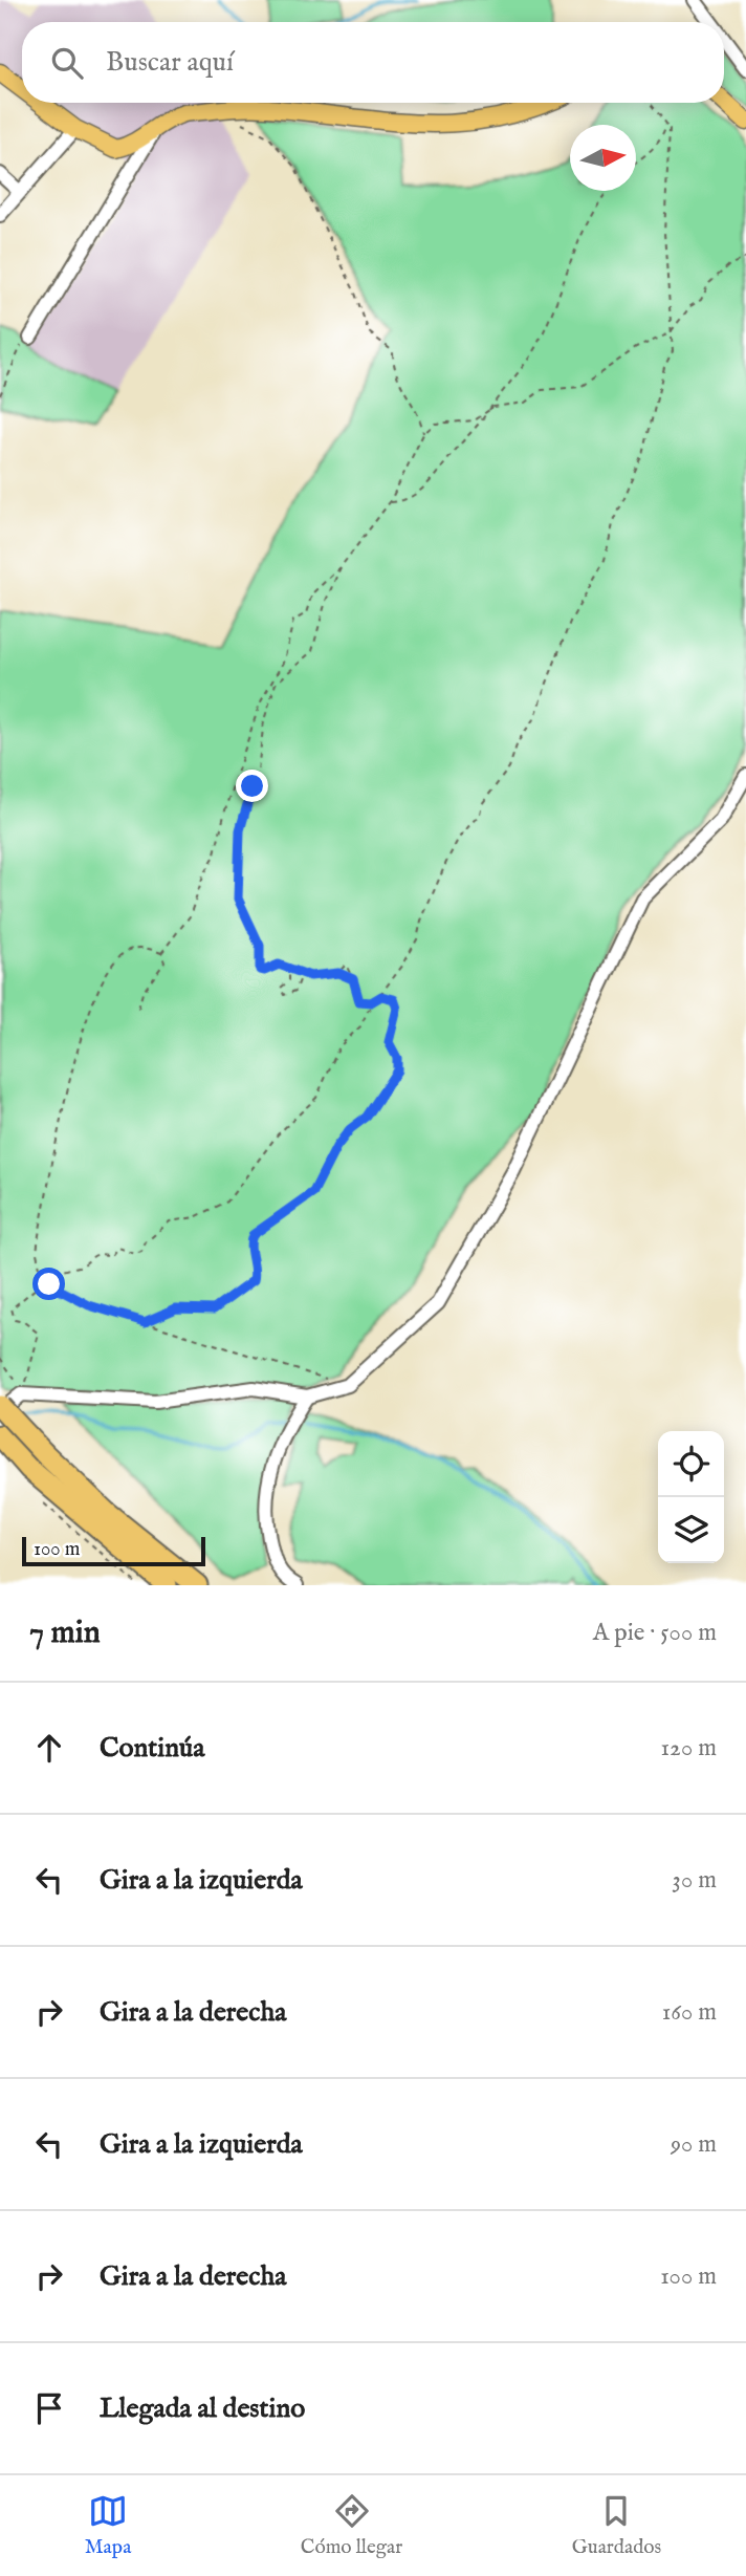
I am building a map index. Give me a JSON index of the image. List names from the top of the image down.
{
  "scale_bar": "100 m",
  "north": "right",
  "page": {
    "search": "Buscar aquí",
    "scale": "100 m",
    "heading": ["7 min", "A pie · 500 m"],
    "list": [
      ["Continúa", "120 m"],
      ["Gira a la izquierda", "30 m"],
      ["Gira a la derecha", "160 m"],
      ["Gira a la izquierda", "90 m"],
      ["Gira a la derecha", "100 m"],
      "Llegada al destino"
    ],
    "nav": ["Mapa", "Cómo llegar", "Guardados"]
  }
}
